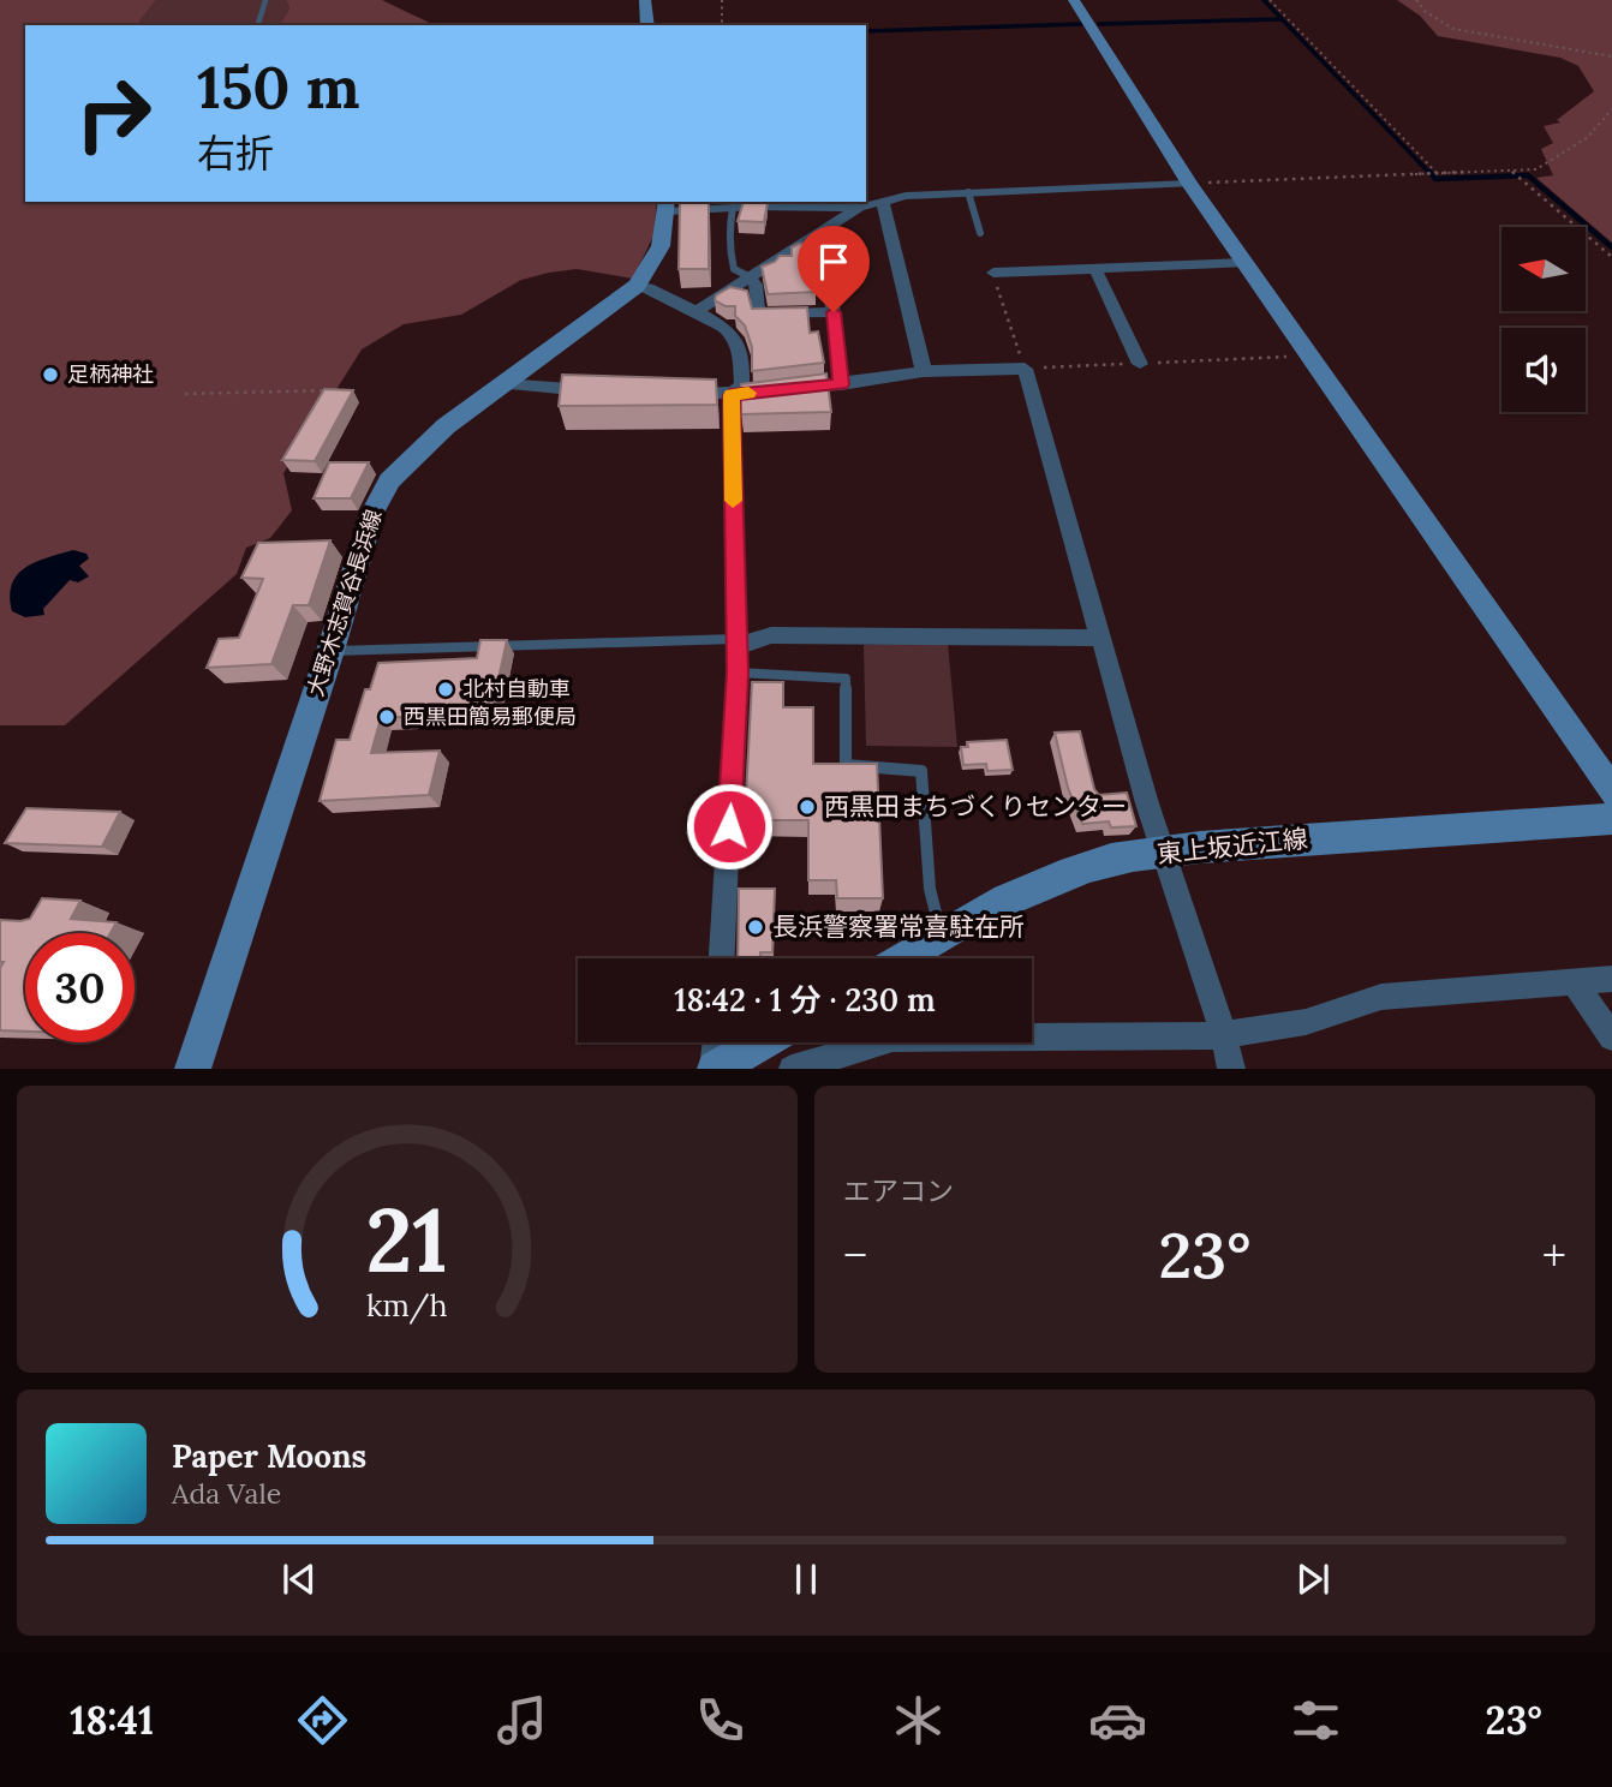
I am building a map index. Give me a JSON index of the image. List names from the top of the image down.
{
  "streets": {
    "main road": ["大野木志賀谷長浜線", "東上坂近江線"]
  },
  "places": [
    "足柄神社",
    "北村自動車",
    "西黒田簡易郵便局",
    "西黒田まちづくりセンター",
    "長浜警察署常喜駐在所"
  ],
  "north": "left",
  "page": {
    "turn": ["150 m", "右折"],
    "limit": "30",
    "trip": "18:42 · 1 分 · 230 m",
    "tile": "エアコン",
    "heat": ["−", "23°", "+"],
    "song": ["Paper Moons", "Ada Vale"],
    "tabs": ["18:41", "23°"],
    "gauge": ["21", "km/h"]
  }
}
